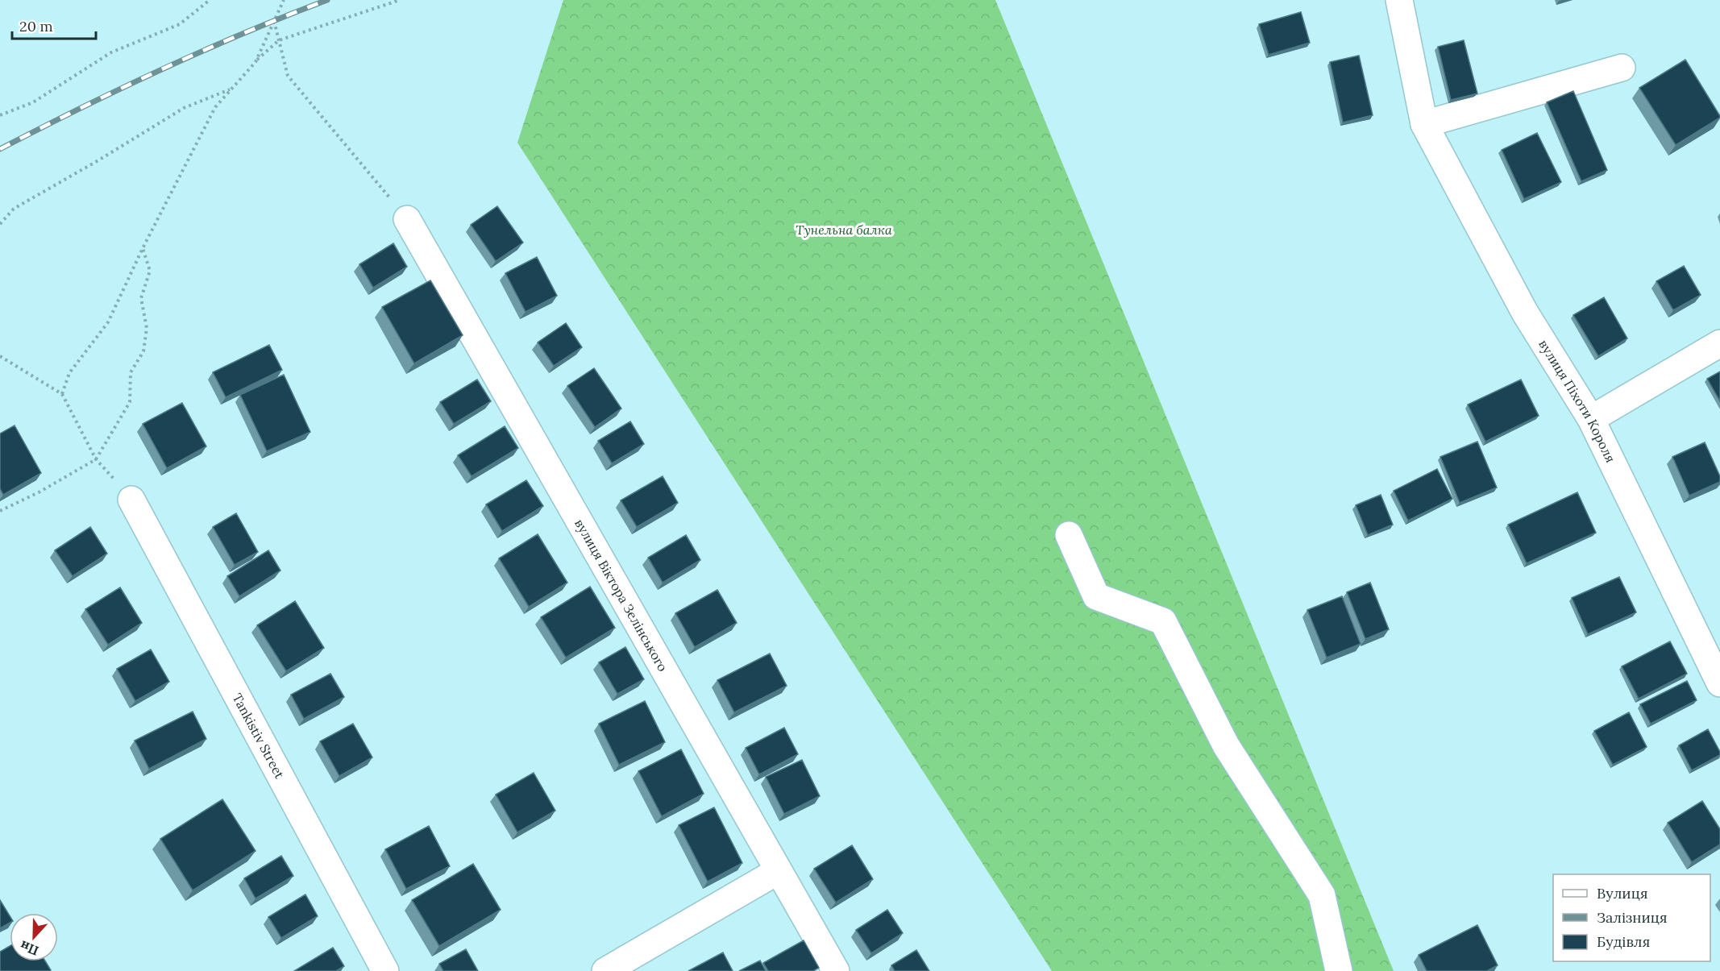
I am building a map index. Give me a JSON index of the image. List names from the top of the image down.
{
  "streets": {
    "street": ["вулиця Піхоти Короля", "вулиця Віктора Зелінського", "Tankistiv Street"]
  },
  "parks": ["Тунельна балка"],
  "legend": ["Вулиця", "Залізниця", "Будівля"],
  "scale_bar": "20 m",
  "north": "bottom"
}
